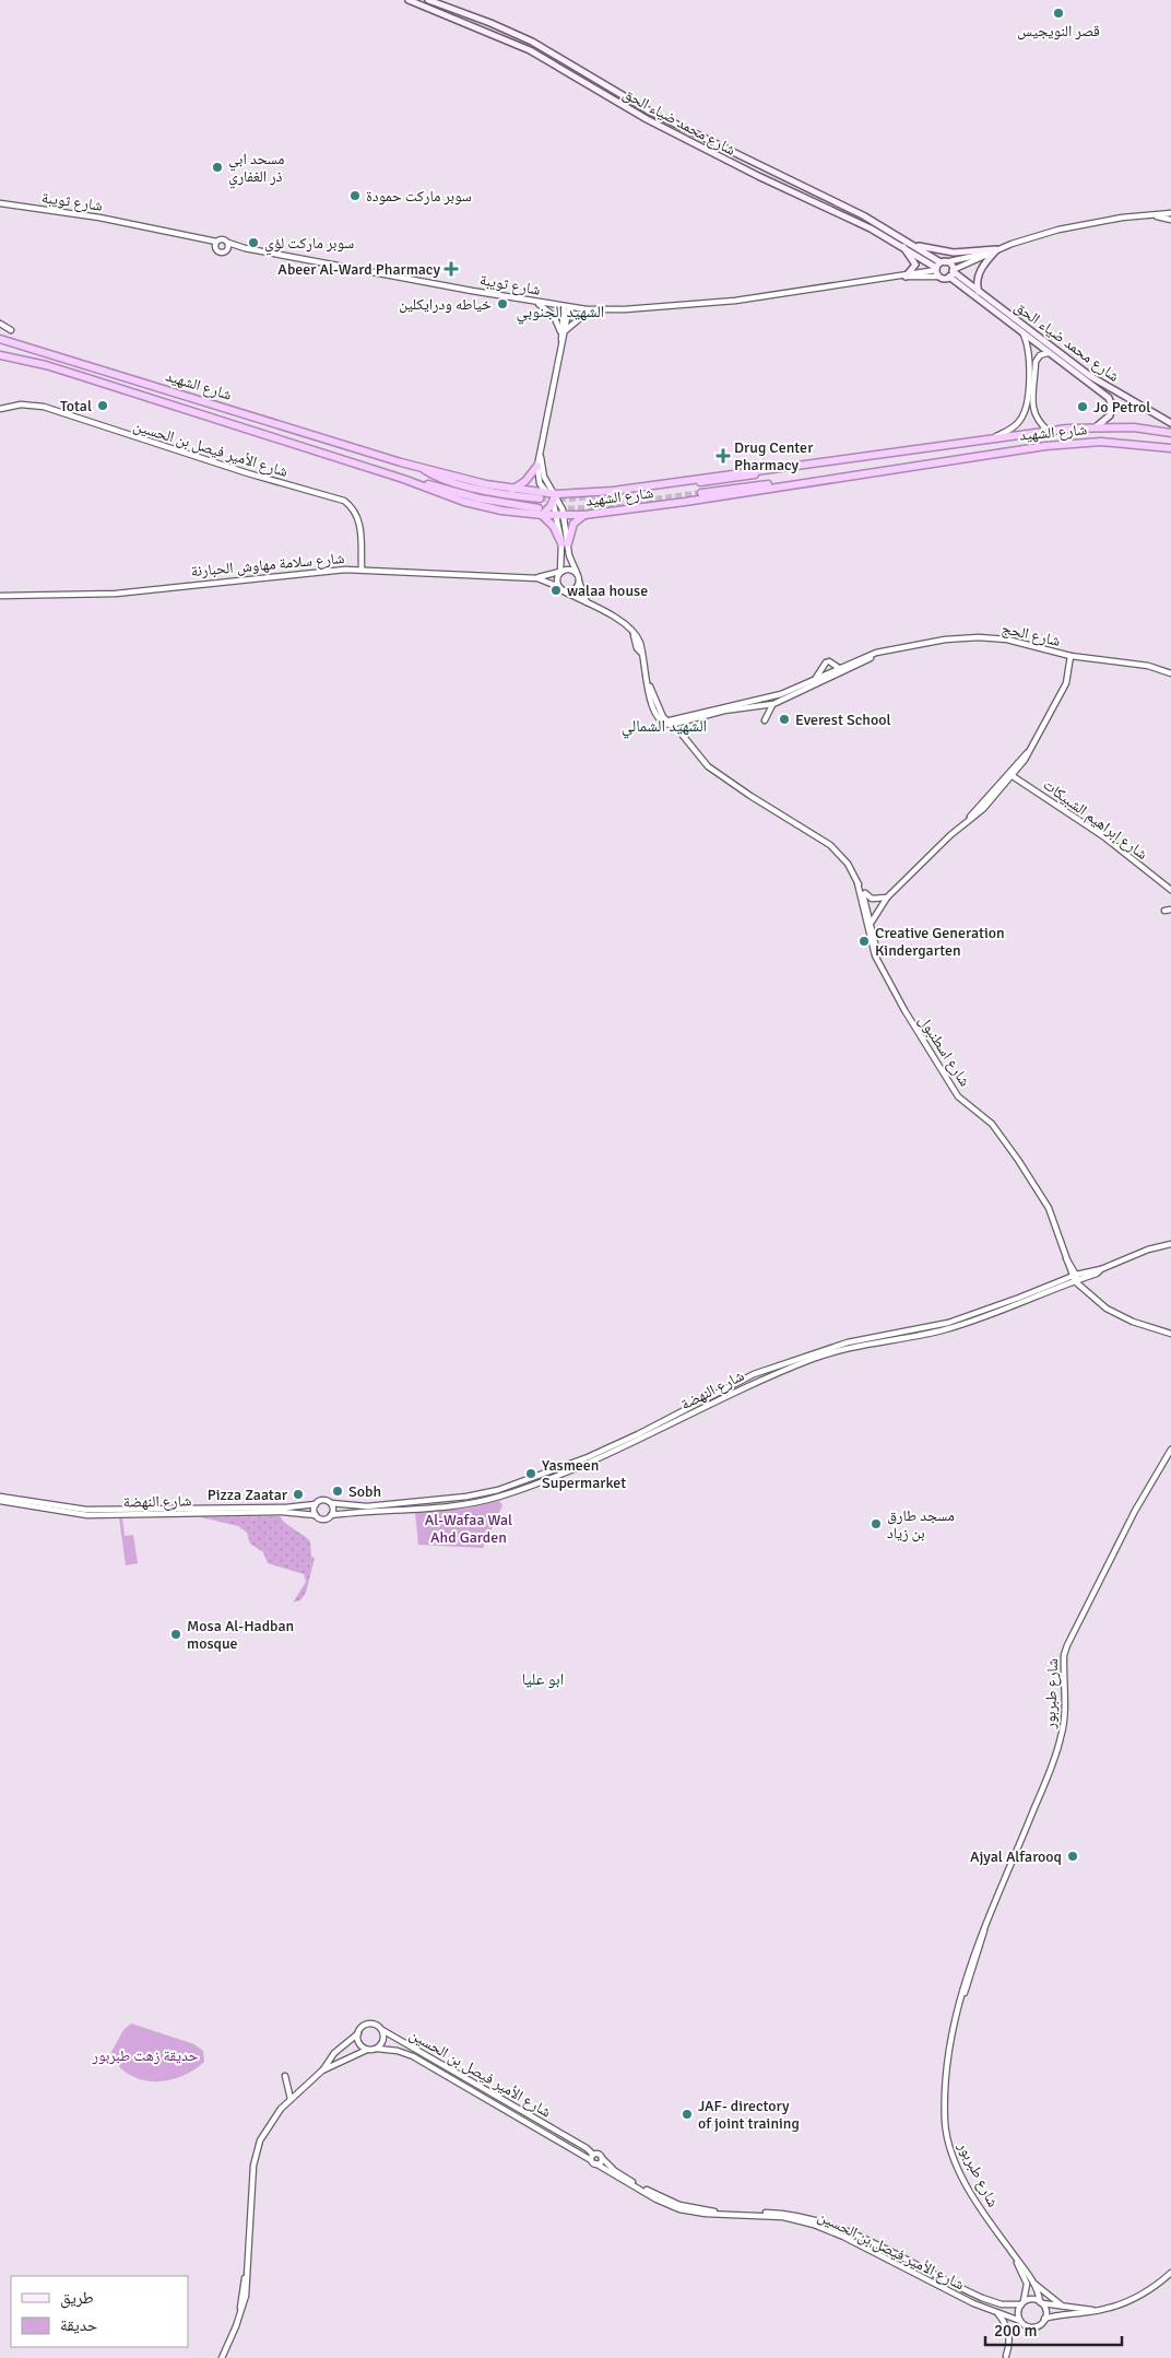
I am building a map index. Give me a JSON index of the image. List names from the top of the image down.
{
  "streets": {
    "highway": ["شارع الشهيد"],
    "main road": ["شارع محمد ضياء الحق"],
    "street": [
      "شارع ثويبة",
      "شارع الأمير فيصل بن الحسين",
      "شارع سلامة مهاوش الحبارنة",
      "شارع الحج",
      "شارع إبراهيم الشبيكات",
      "شارع اسطنبول",
      "شارع النهضة",
      "شارع طبربور"
    ]
  },
  "crossings": [
    ["شارع محمد ضياء الحق", "شارع ثويبة"],
    ["شارع محمد ضياء الحق", "شارع الشهيد"],
    ["شارع الأمير فيصل بن الحسين", "شارع سلامة مهاوش الحبارنة"],
    ["شارع الأمير فيصل بن الحسين", "شارع طبربور"],
    ["شارع سلامة مهاوش الحبارنة", "شارع اسطنبول"],
    ["شارع الحج", "شارع اسطنبول"],
    ["شارع اسطنبول", "شارع النهضة"]
  ],
  "districts": ["الشهيد الجنوبي", "الشهيد الشمالي", "ابو عليا"],
  "parks": ["Al-Wafaa Wal Ahd Garden", "حديقة زهت طبربور"],
  "places": {
    "other": [
      "قصر النويجيس",
      "مسحد ابي ذر الغفاري",
      "سوبر ماركت حمودة",
      "سوبر ماركت لؤي",
      "خياطه ودرايكلين",
      "Total",
      "Jo Petrol",
      "walaa house",
      "Everest School",
      "Creative Generation Kindergarten",
      "Yasmeen Supermarket",
      "Sobh",
      "Pizza Zaatar",
      "مسجد طارق بن زياد",
      "Mosa Al-Hadban mosque",
      "Ajyal Alfarooq",
      "JAF- directory of joint training"
    ],
    "health": ["Abeer Al-Ward Pharmacy", "Drug Center Pharmacy"]
  },
  "legend": ["طريق", "حديقة"],
  "scale_bar": "200 m"
}
